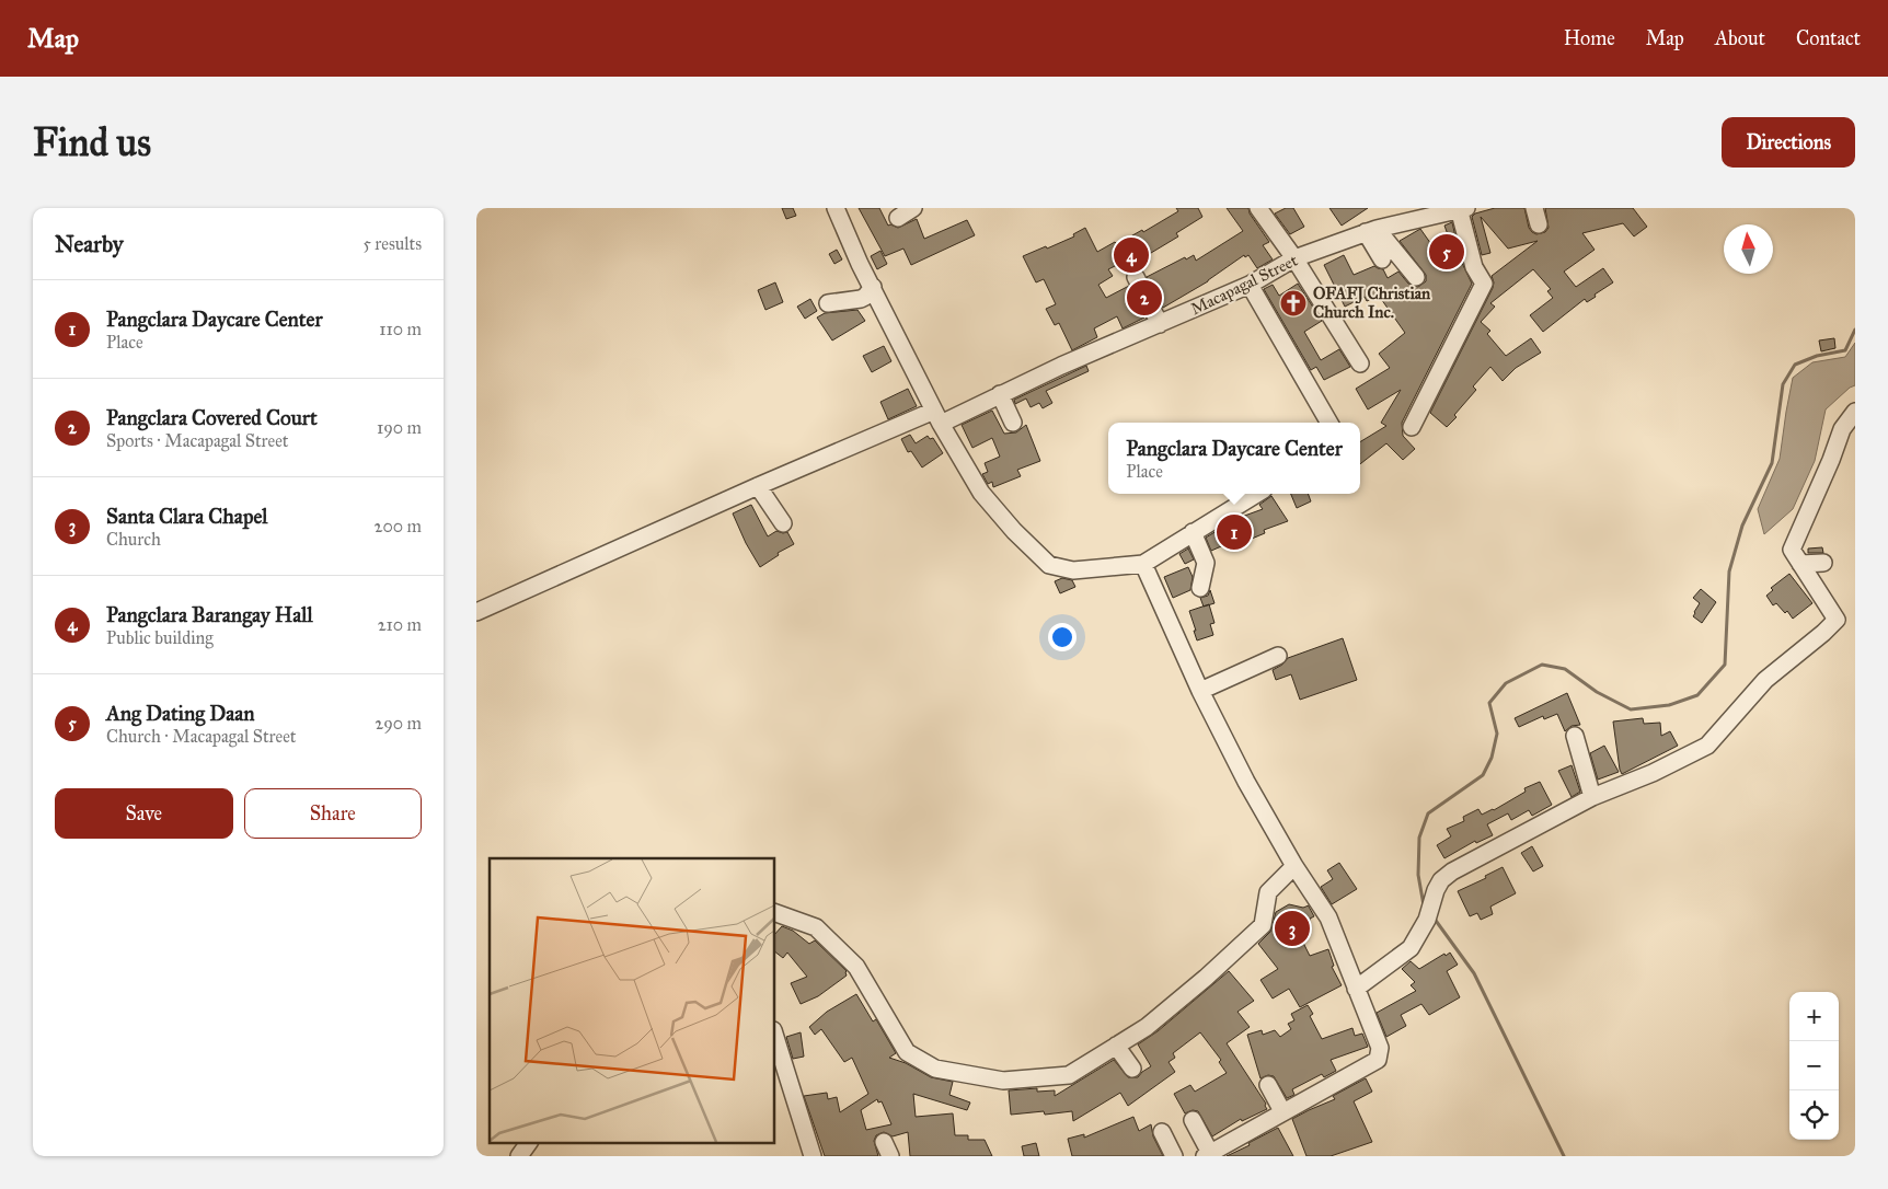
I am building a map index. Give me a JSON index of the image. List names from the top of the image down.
{
  "streets": {
    "street": ["Macapagal Street"]
  },
  "places": {
    "church": ["OFAFJ Christian Church Inc."]
  },
  "north": "top",
  "page": {
    "header": "Map",
    "nav": [
      "Home",
      "Map",
      "About",
      "Contact"
    ],
    "buttons": [
      "Directions",
      ["Save", "Share"]
    ],
    "title": "Find us",
    "heading": ["Nearby", "5 results"],
    "pins": [
      "5",
      "4",
      "2",
      "1",
      "3"
    ],
    "list": [
      {
        "mark": "1",
        "name": "Pangclara Daycare Center",
        "note": "Place",
        "value": "110 m"
      },
      {
        "mark": "2",
        "name": "Pangclara Covered Court",
        "note": "Sports · Macapagal Street",
        "value": "190 m"
      },
      {
        "mark": "3",
        "name": "Santa Clara Chapel",
        "note": "Church",
        "value": "200 m"
      },
      {
        "mark": "4",
        "name": "Pangclara Barangay Hall",
        "note": "Public building",
        "value": "210 m"
      },
      {
        "mark": "5",
        "name": "Ang Dating Daan",
        "note": "Church · Macapagal Street",
        "value": "290 m"
      }
    ],
    "popup": ["Pangclara Daycare Center", "Place"],
    "map_buttons": ["+", "−"]
  }
}
